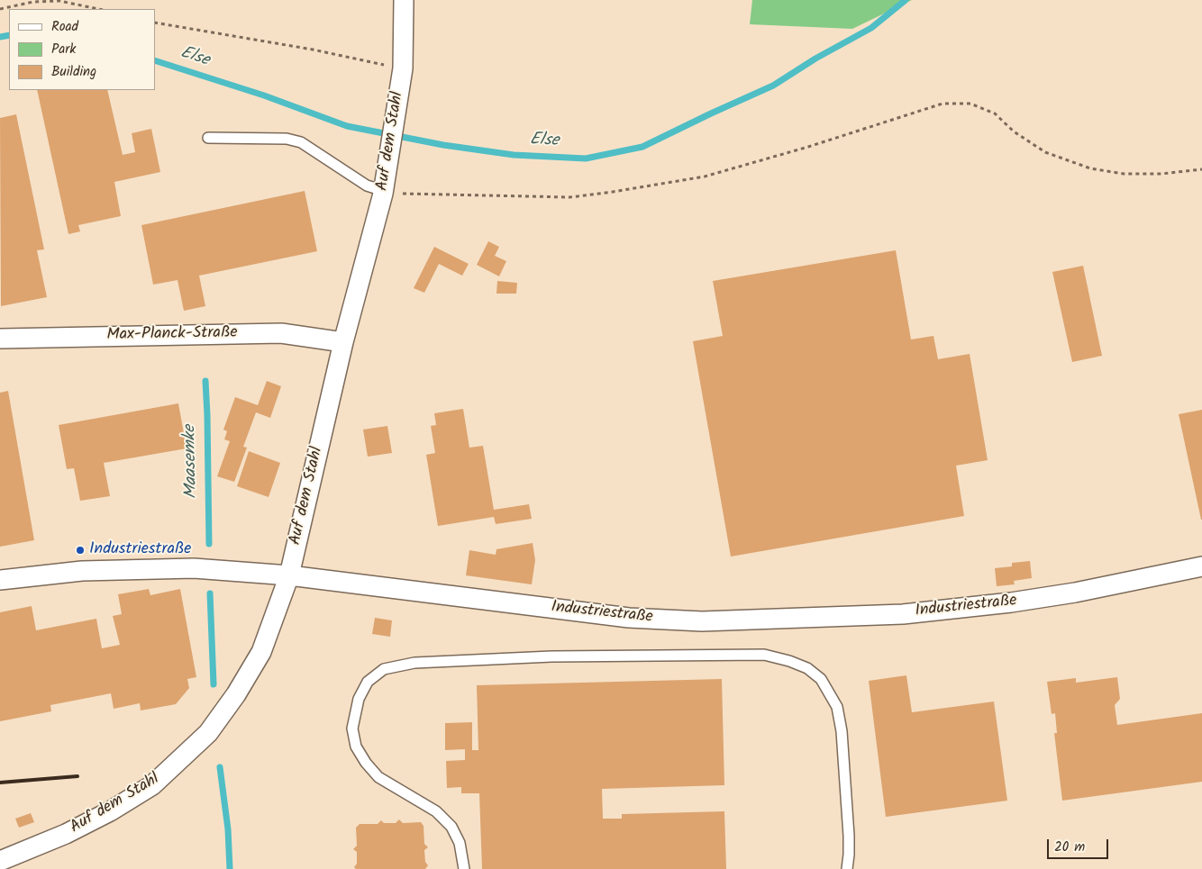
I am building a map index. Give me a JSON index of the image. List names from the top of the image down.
{
  "streets": {
    "street": ["Auf dem Stahl", "Max-Planck-Straße", "Industriestraße"]
  },
  "crossings": [
    ["Auf dem Stahl", "Max-Planck-Straße"],
    ["Auf dem Stahl", "Industriestraße"]
  ],
  "water": ["Else", "Maasemke"],
  "places": ["Industriestraße"],
  "legend": ["Road", "Park", "Building"],
  "scale_bar": "20 m"
}
